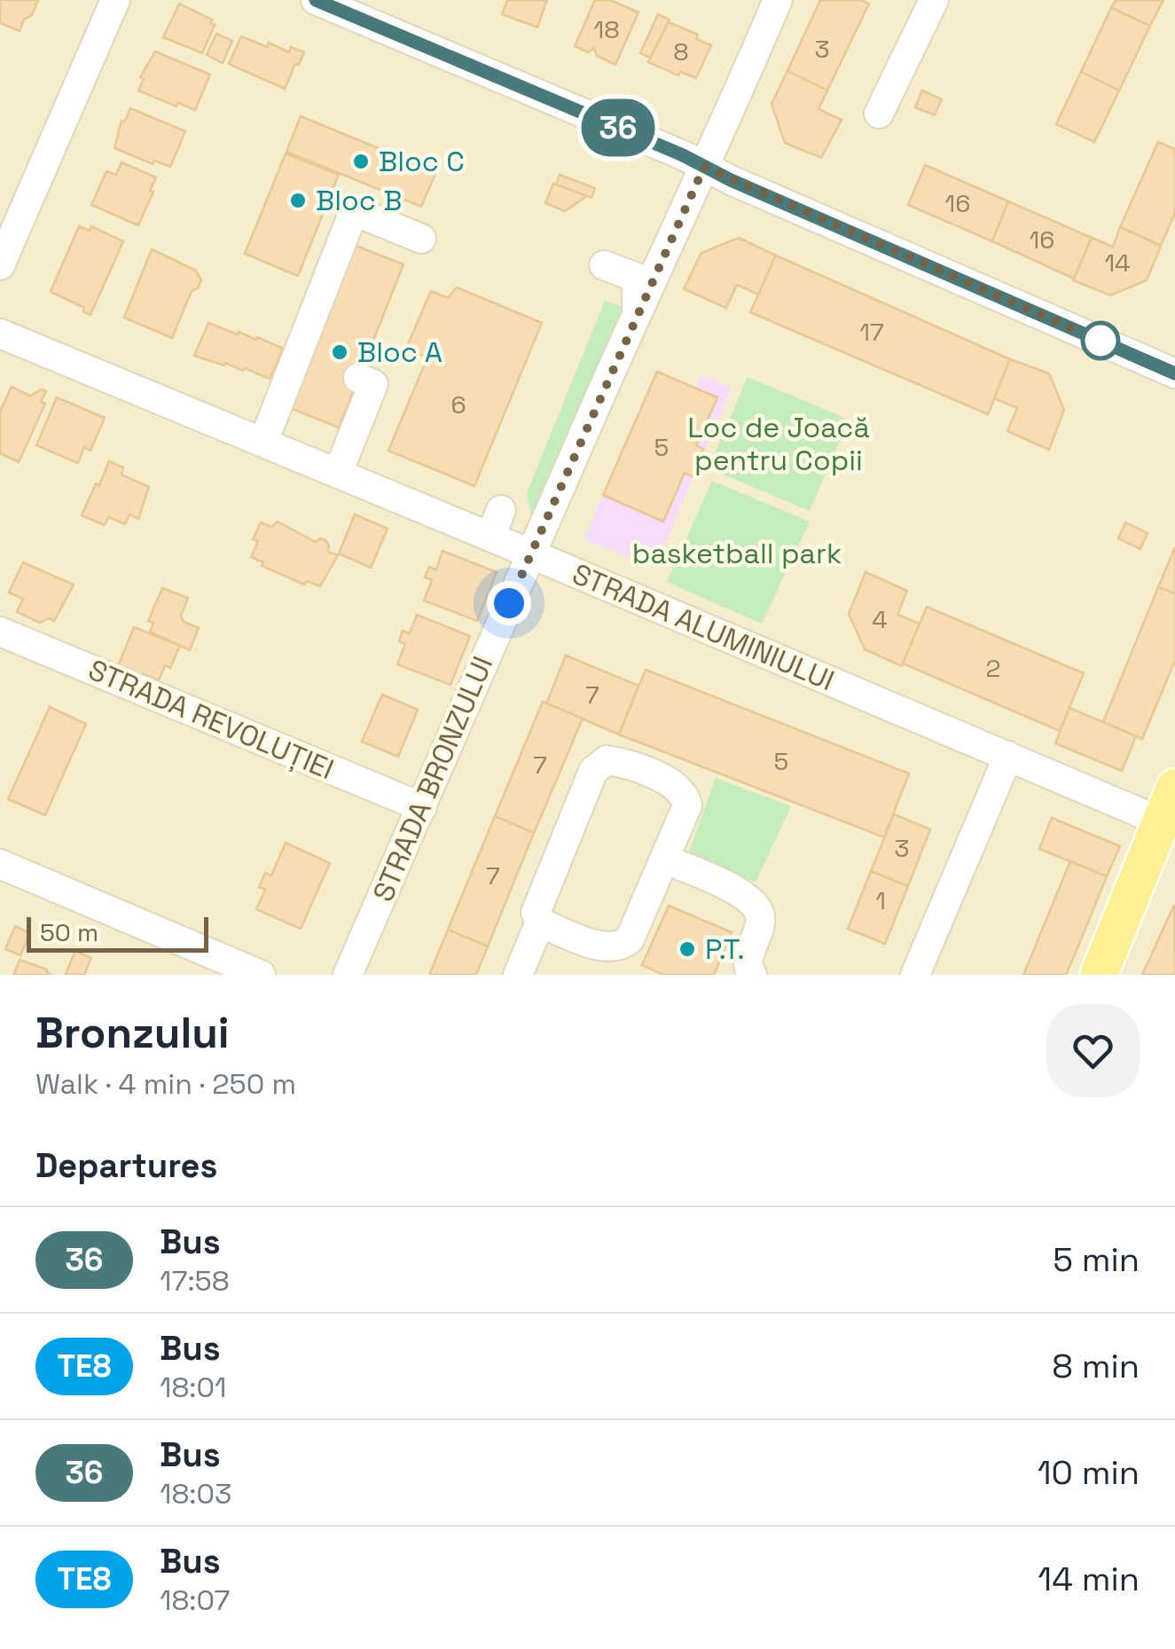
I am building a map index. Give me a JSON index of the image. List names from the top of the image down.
{
  "streets": {
    "street": ["STRADA ALUMINIULUI", "STRADA REVOLUȚIEI", "STRADA BRONZULUI"]
  },
  "crossings": [
    ["STRADA ALUMINIULUI", "STRADA BRONZULUI"],
    ["STRADA REVOLUȚIEI", "STRADA BRONZULUI"]
  ],
  "parks": ["Loc de Joacă pentru Copii", "basketball park"],
  "places": [
    "Bloc C",
    "Bloc B",
    "Bloc A",
    "P.T."
  ],
  "lines": ["bus line 36"],
  "house_numbers": [
    "18",
    "3",
    "8",
    "16",
    "16",
    "14",
    "17",
    "6",
    "5",
    "4",
    "2",
    "7",
    "5",
    "7",
    "3",
    "7",
    "1"
  ],
  "scale_bar": "50 m",
  "page": {
    "on_map": "36",
    "scale": "50 m",
    "heading": [
      ["Bronzului", "Walk · 4 min · 250 m"],
      "Departures"
    ],
    "list": [
      {
        "mark": "36",
        "name": "Bus",
        "note": "17:58",
        "value": "5 min"
      },
      {
        "mark": "TE8",
        "name": "Bus",
        "note": "18:01",
        "value": "8 min"
      },
      {
        "mark": "36",
        "name": "Bus",
        "note": "18:03",
        "value": "10 min"
      },
      {
        "mark": "TE8",
        "name": "Bus",
        "note": "18:07",
        "value": "14 min"
      }
    ]
  }
}
